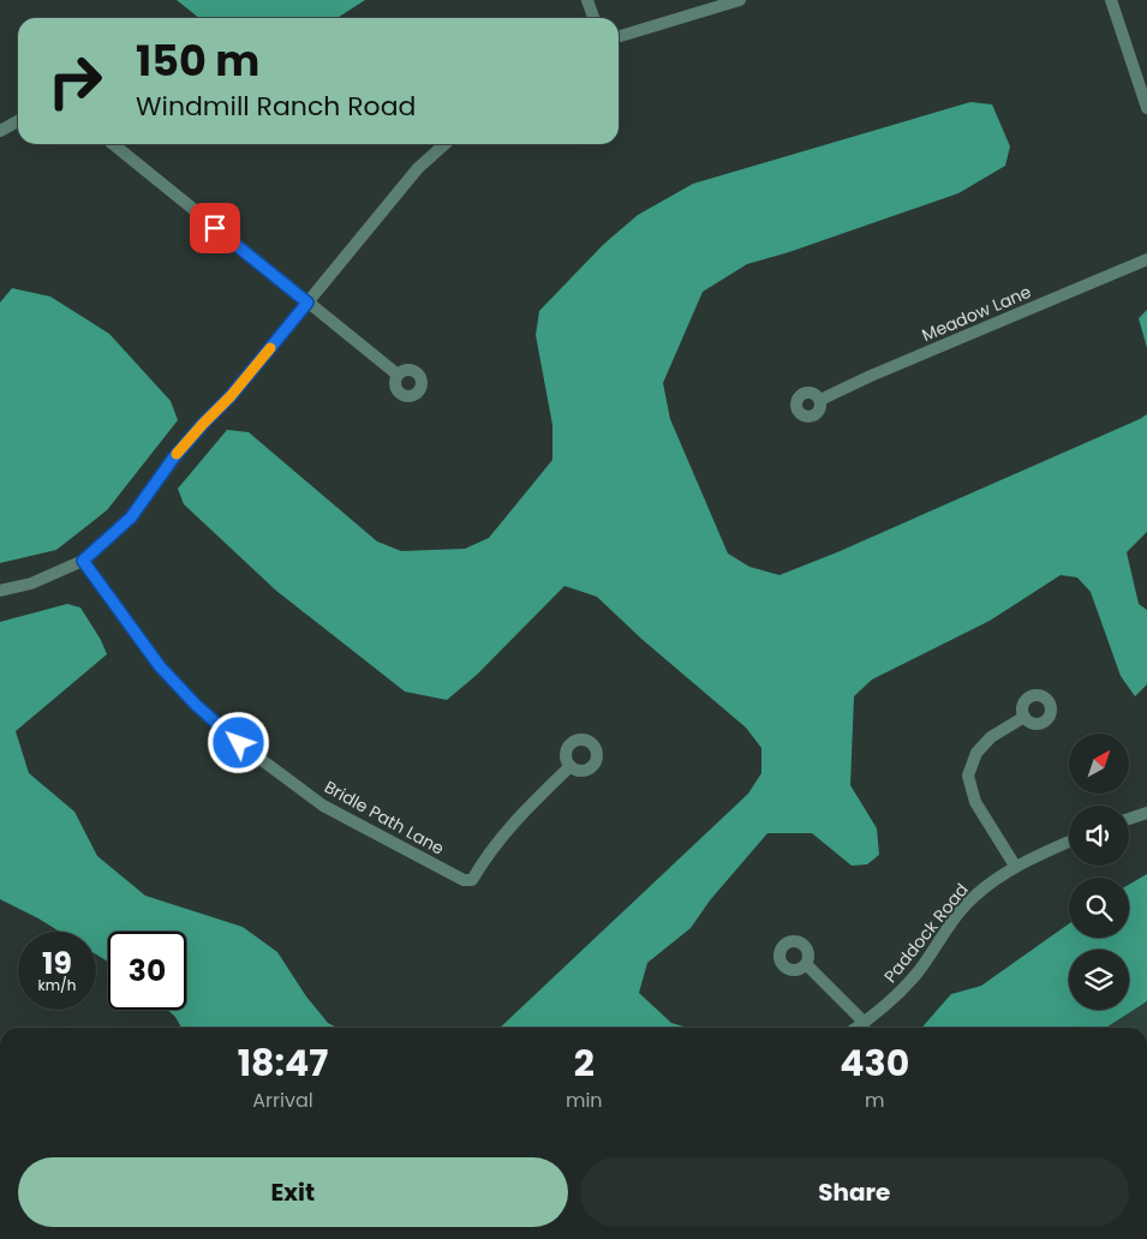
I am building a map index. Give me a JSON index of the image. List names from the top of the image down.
{
  "streets": {
    "street": ["Meadow Lane", "Bridle Path Lane", "Paddock Road"]
  },
  "north": "top right",
  "page": {
    "turn": ["150 m", "Windmill Ranch Road"],
    "speed": "19 km/h",
    "limit": "30",
    "eta": [
      "18:47",
      "Arrival",
      "2",
      "min",
      "430",
      "m"
    ],
    "buttons": ["Exit", "Share"]
  }
}
